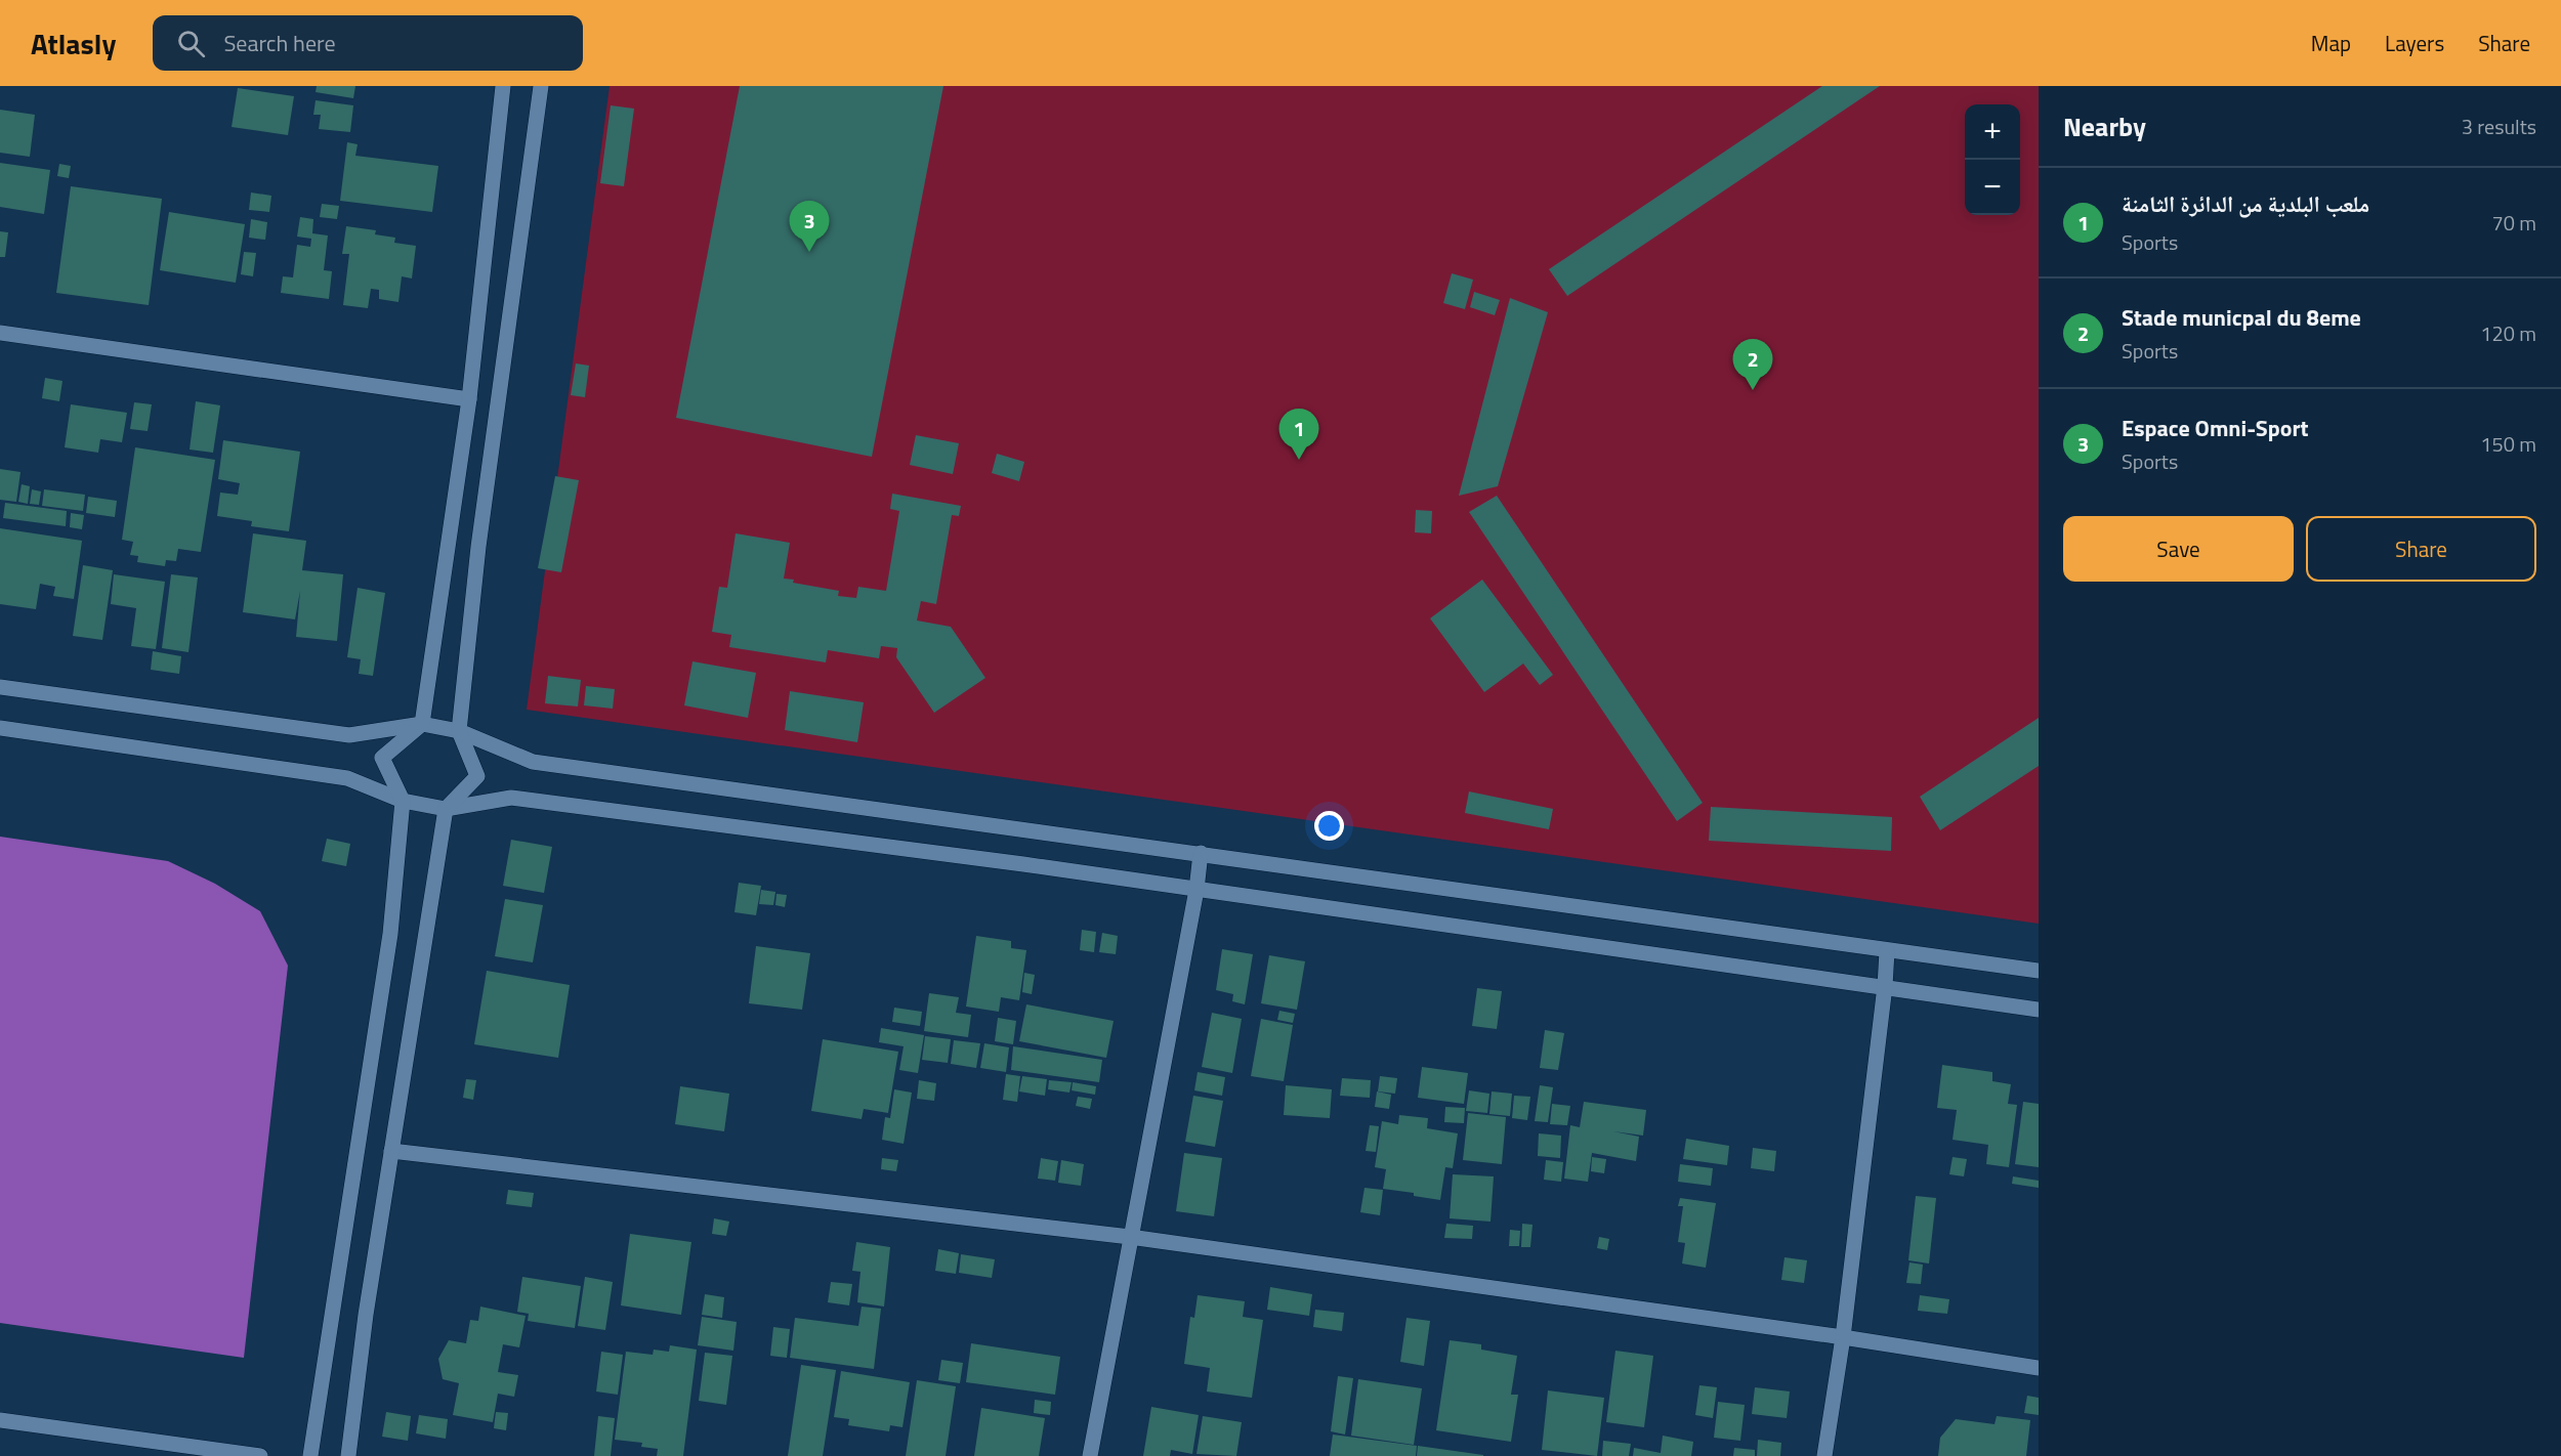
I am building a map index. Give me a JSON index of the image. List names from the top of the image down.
{
  "page": {
    "header": "Atlasly",
    "search": "Search here",
    "nav": ["Map", "Layers", "Share"],
    "heading": ["Nearby", "3 results"],
    "map_buttons": ["+", "−"],
    "list": [
      {
        "mark": "1",
        "name": "ملعب البلدية من الدائرة الثامنة",
        "note": "Sports",
        "value": "70 m"
      },
      {
        "mark": "2",
        "name": "Stade municpal du 8eme",
        "note": "Sports",
        "value": "120 m"
      },
      {
        "mark": "3",
        "name": "Espace Omni-Sport",
        "note": "Sports",
        "value": "150 m"
      }
    ],
    "pins": ["3", "2", "1"],
    "buttons": ["Save", "Share"]
  }
}
